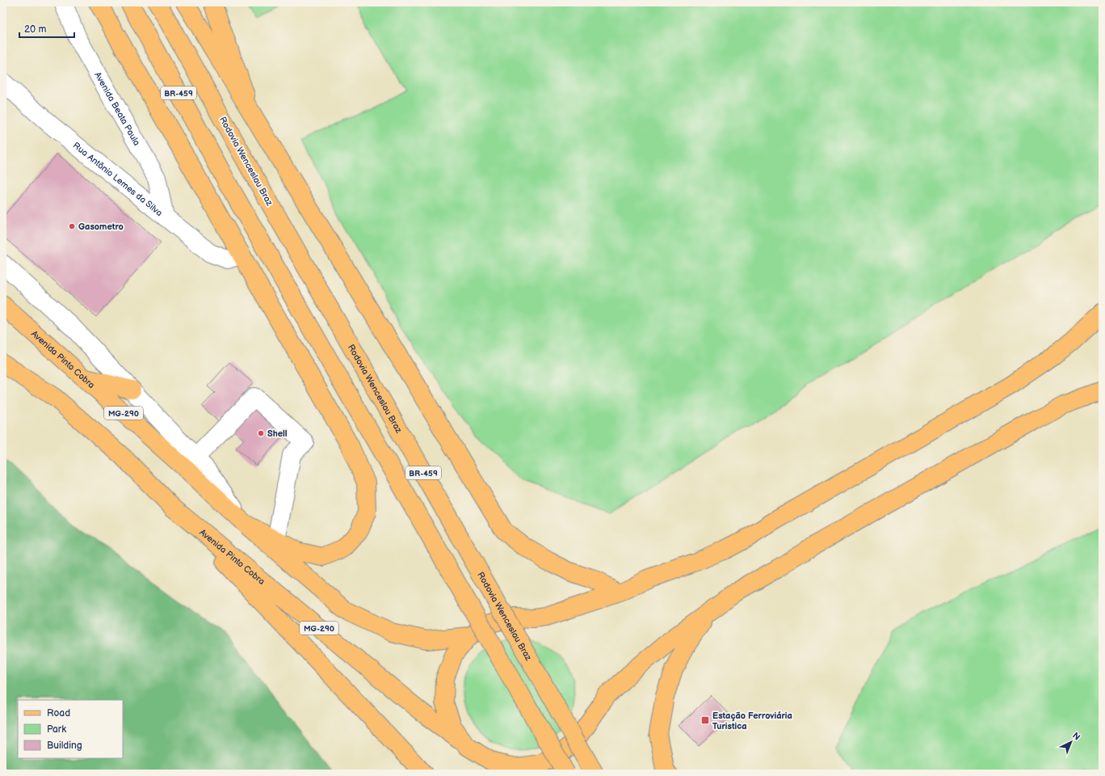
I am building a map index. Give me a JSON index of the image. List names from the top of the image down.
{
  "streets": {
    "main road": [
      "BR-459",
      "Rodovia Wenceslau Braz",
      "Avenida Pinto Cobra",
      "MG-290"
    ],
    "street": ["Avenida Beata Paula", "Rua Antônio Lemes da Silva"]
  },
  "crossings": [
    ["Avenida Beata Paula", "Rua Antônio Lemes da Silva"]
  ],
  "places": {
    "other": ["Gasometro", "Shell"],
    "transit": ["Estação Ferroviária Turistica"]
  },
  "legend": ["Road", "Park", "Building"],
  "scale_bar": "20 m",
  "north": "top right"
}
